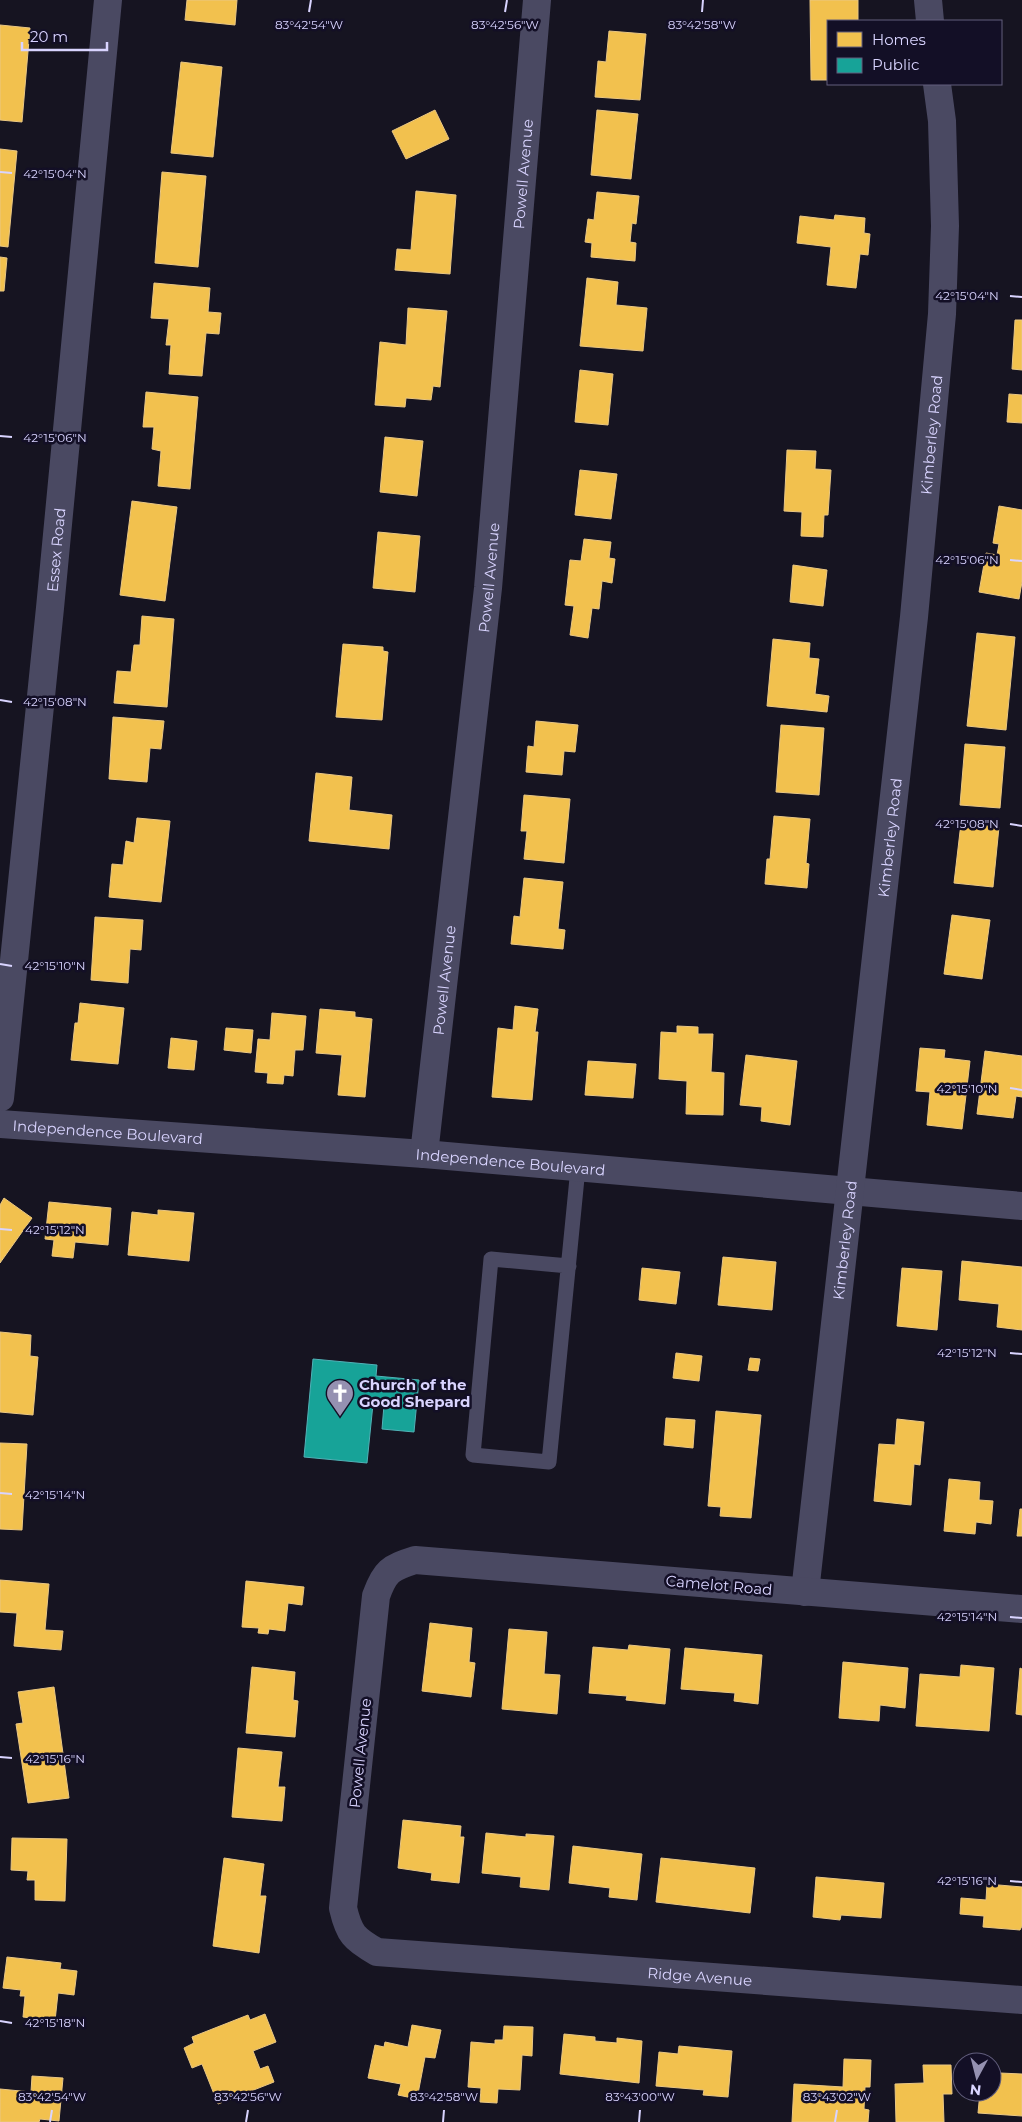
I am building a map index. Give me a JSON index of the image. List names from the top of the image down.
{
  "streets": {
    "street": [
      "Powell Avenue",
      "Kimberley Road",
      "Essex Road",
      "Independence Boulevard",
      "Camelot Road",
      "Ridge Avenue"
    ]
  },
  "crossings": [
    ["Powell Avenue", "Independence Boulevard"],
    ["Powell Avenue", "Camelot Road"],
    ["Powell Avenue", "Ridge Avenue"],
    ["Kimberley Road", "Independence Boulevard"],
    ["Kimberley Road", "Camelot Road"]
  ],
  "places": {
    "church": ["Church of the Good Shepard"]
  },
  "legend": ["Homes", "Public"],
  "scale_bar": "20 m",
  "north": "bottom",
  "coordinates": [
    "83°42'54\"W",
    "83°42'56\"W",
    "83°42'58\"W",
    "42°15'04\"N",
    "42°15'06\"N",
    "42°15'08\"N",
    "42°15'10\"N",
    "42°15'12\"N",
    "42°15'14\"N",
    "42°15'16\"N",
    "42°15'18\"N",
    "83°43'00\"W",
    "83°43'02\"W"
  ]
}
